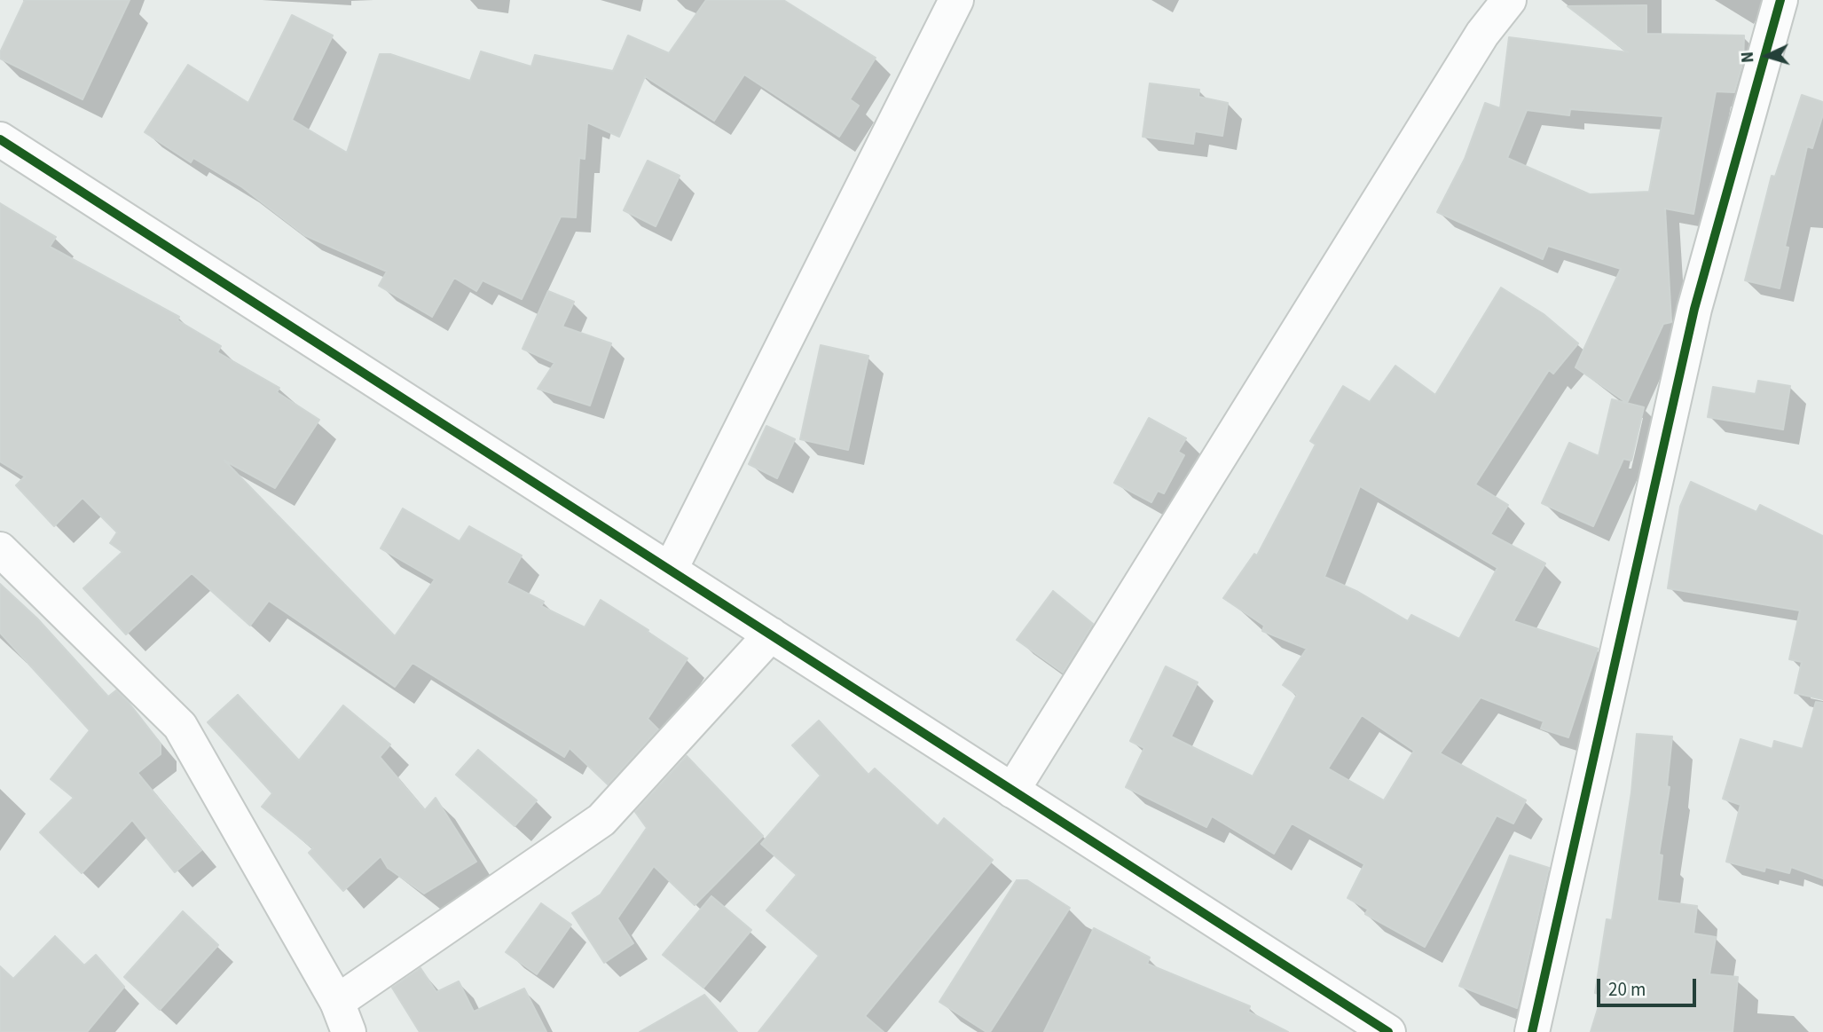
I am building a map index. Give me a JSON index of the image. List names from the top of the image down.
{
  "scale_bar": "20 m",
  "north": "left"
}
